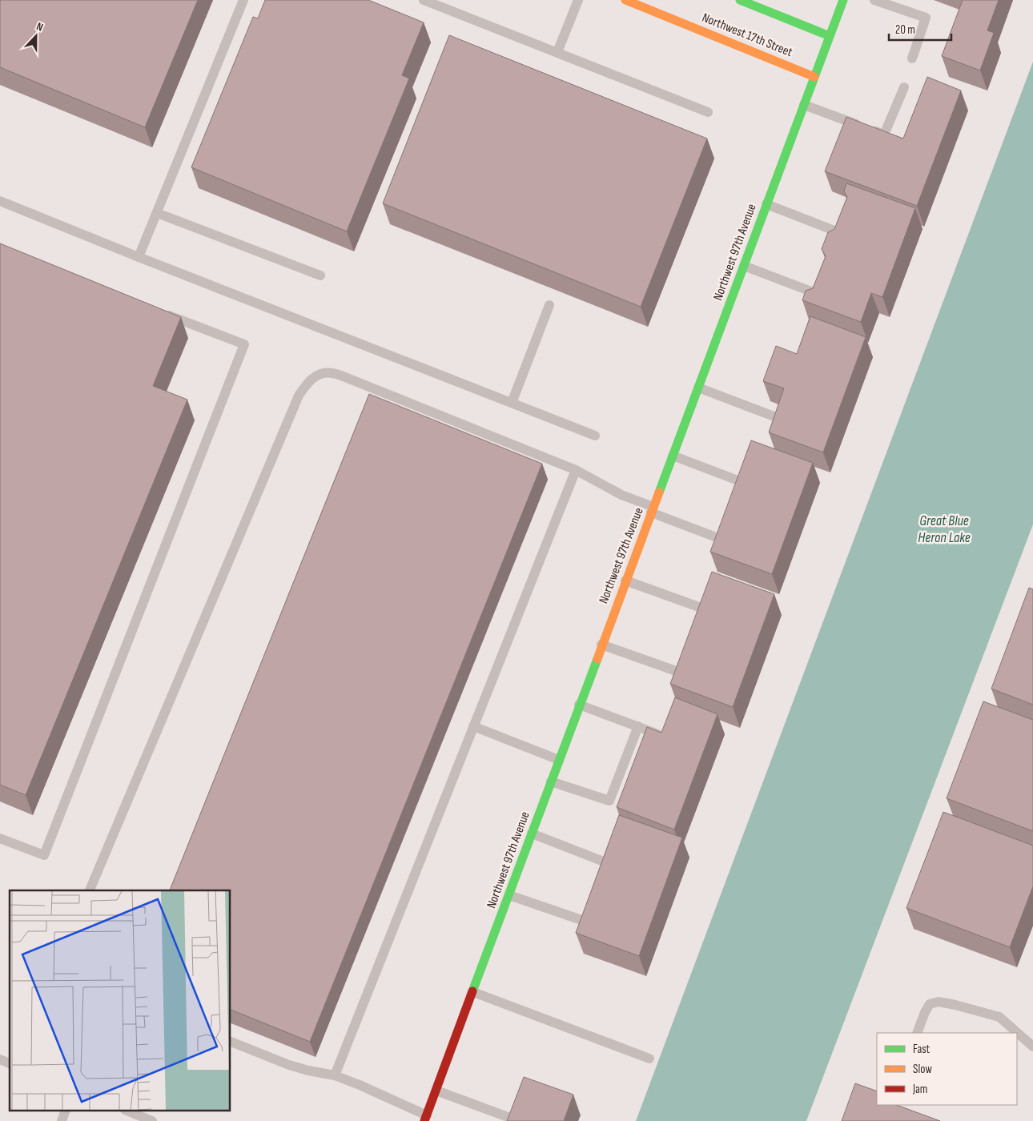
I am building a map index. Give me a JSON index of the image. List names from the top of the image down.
{
  "streets": {
    "street": ["Northwest 17th Street", "Northwest 97th Avenue"]
  },
  "crossings": [
    ["Northwest 17th Street", "Northwest 97th Avenue"]
  ],
  "water": ["Great Blue Heron Lake"],
  "legend": ["Fast", "Slow", "Jam"],
  "scale_bar": "20 m",
  "north": "top"
}
